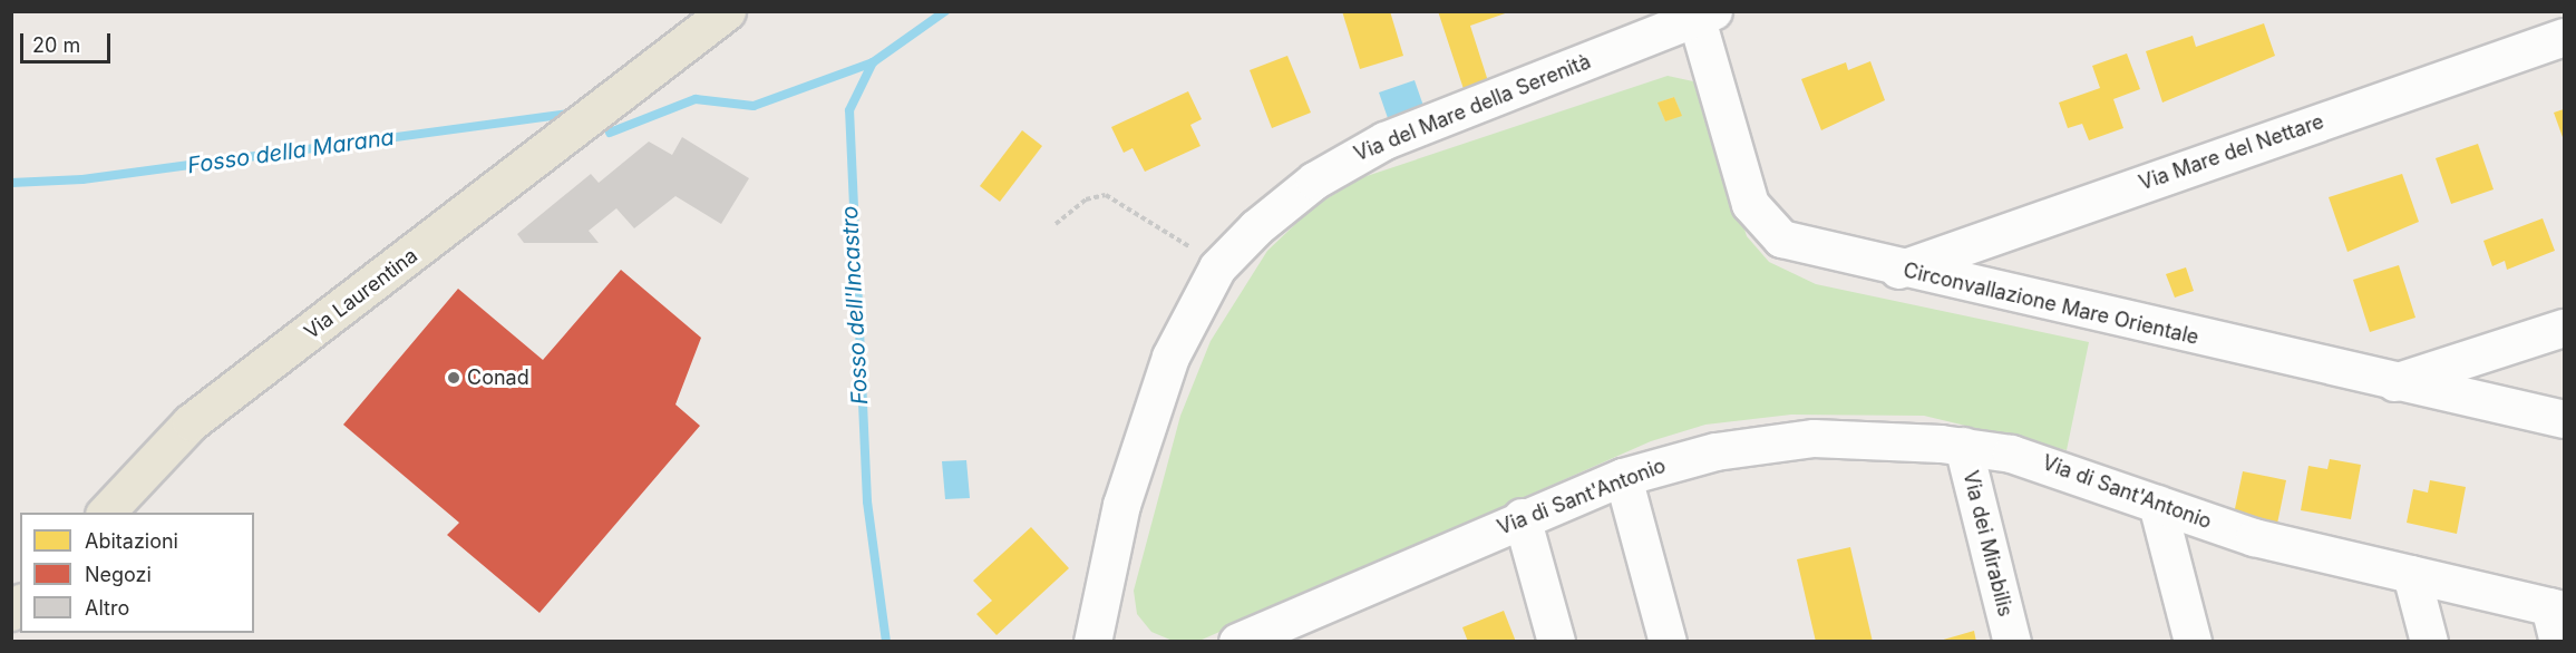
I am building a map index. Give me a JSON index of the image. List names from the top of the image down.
{
  "streets": {
    "main road": ["Via Laurentina"],
    "street": [
      "Via del Mare della Serenità",
      "Via Mare del Nettare",
      "Circonvallazione Mare Orientale",
      "Via di Sant'Antonio",
      "Via dei Mirabilis"
    ]
  },
  "crossings": [
    ["Via del Mare della Serenità", "Circonvallazione Mare Orientale"],
    ["Via Mare del Nettare", "Circonvallazione Mare Orientale"],
    ["Via di Sant'Antonio", "Via dei Mirabilis"]
  ],
  "water": ["Fosso della Marana", "Fosso dell'Incastro"],
  "places": ["Conad"],
  "legend": ["Abitazioni", "Negozi", "Altro"],
  "scale_bar": "20 m"
}
